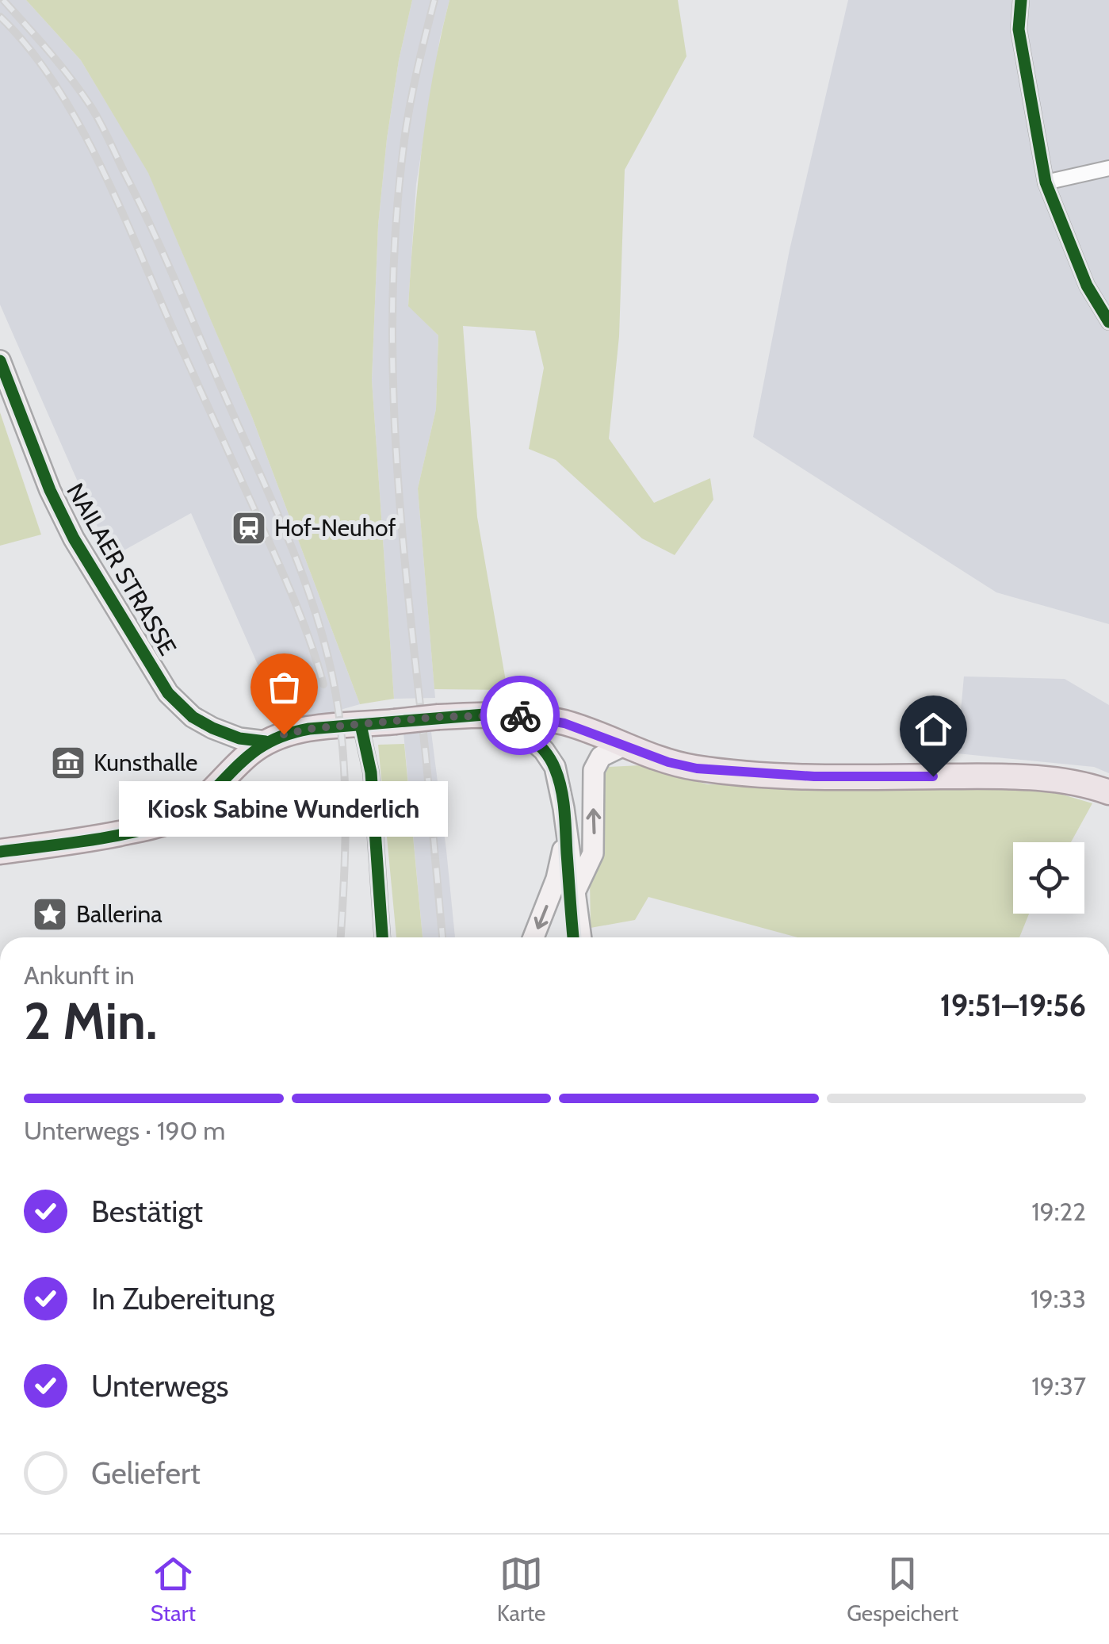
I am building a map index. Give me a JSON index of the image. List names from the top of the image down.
{
  "streets": {
    "street": ["NAILAER STRASSE"]
  },
  "places": {
    "station": ["Hof-Neuhof"],
    "other": ["Kiosk Sabine Wunderlich"],
    "museum": ["Kunsthalle"],
    "place": ["Ballerina"]
  },
  "page": {
    "bubble": "Kiosk Sabine Wunderlich",
    "heading": ["2 Min.", "Ankunft in", "19:51–19:56"],
    "bar": "Unterwegs · 190 m",
    "list": [
      ["Bestätigt", "19:22"],
      ["In Zubereitung", "19:33"],
      ["Unterwegs", "19:37"],
      "Geliefert"
    ],
    "tabs": ["Start", "Karte", "Gespeichert"]
  }
}
